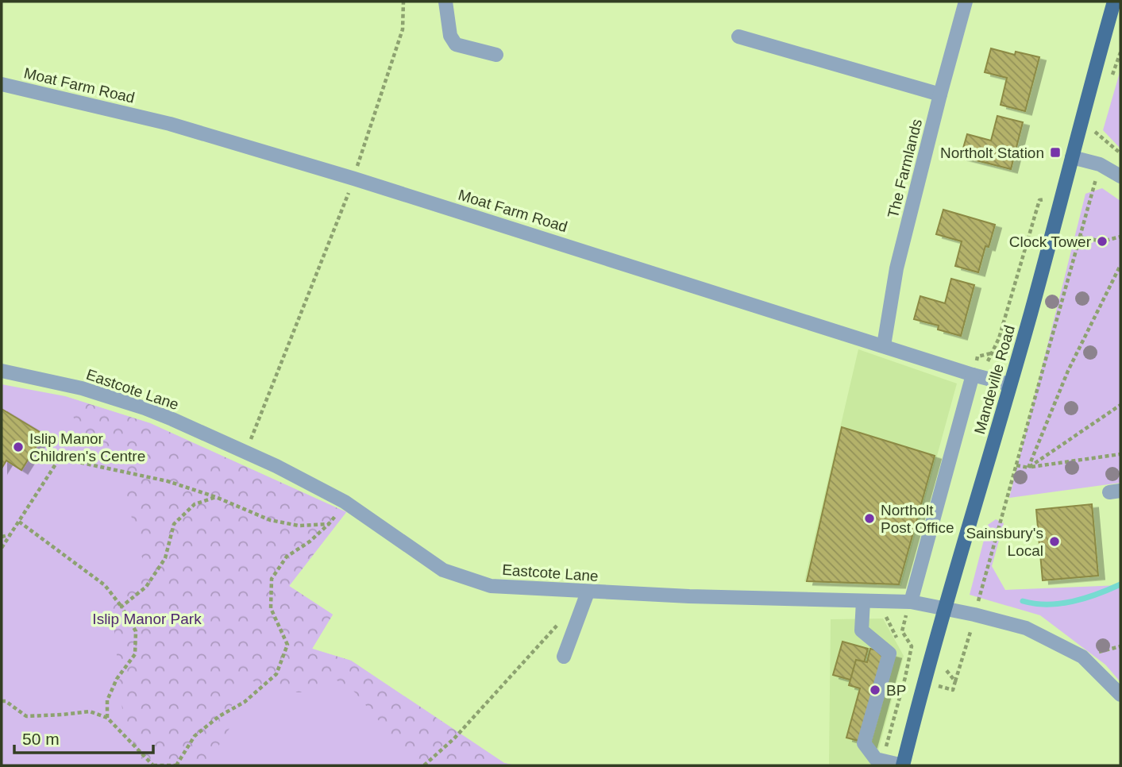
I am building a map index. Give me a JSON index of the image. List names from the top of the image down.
{
  "streets": {
    "main road": ["Mandeville Road"],
    "street": ["Moat Farm Road", "The Farmlands", "Eastcote Lane"]
  },
  "crossings": [
    ["Moat Farm Road", "The Farmlands"],
    ["Moat Farm Road", "Mandeville Road"],
    ["Mandeville Road", "Eastcote Lane"]
  ],
  "parks": ["Islip Manor Park"],
  "places": {
    "transit": ["Northolt Station"],
    "other": [
      "Clock Tower",
      "Islip Manor Children's Centre",
      "Northolt Post Office",
      "Sainsbury's Local",
      "BP"
    ]
  },
  "scale_bar": "50 m"
}
